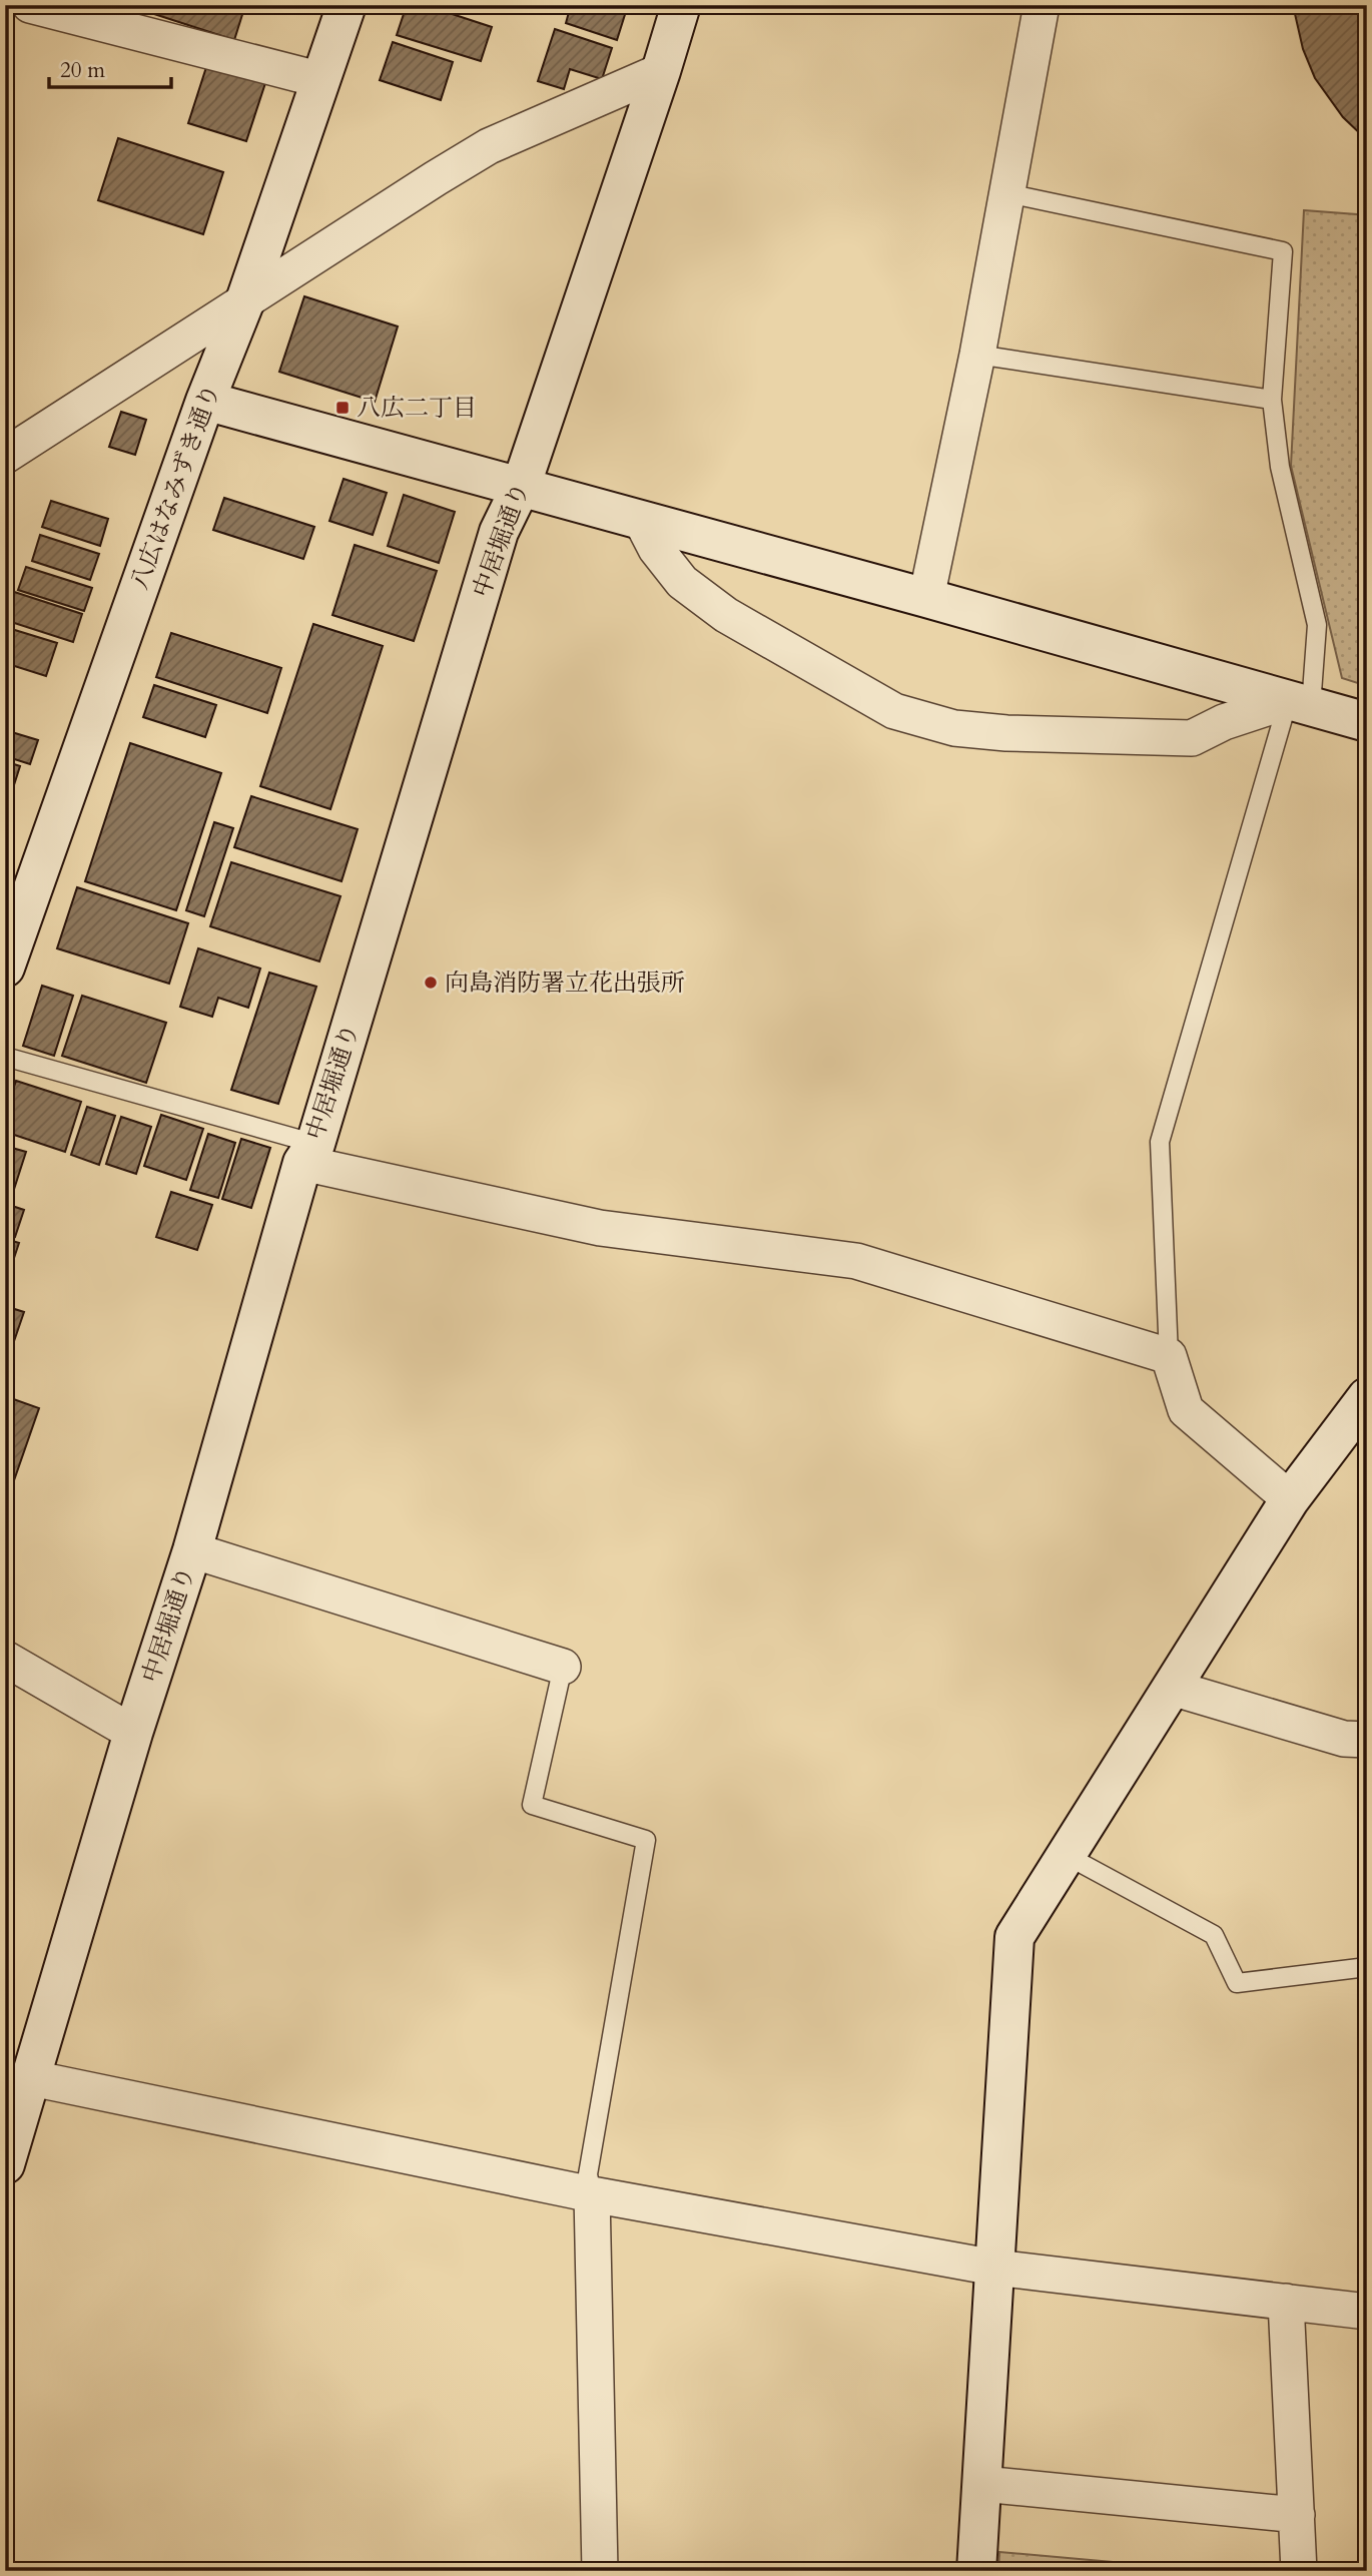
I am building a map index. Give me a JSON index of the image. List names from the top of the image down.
{
  "streets": {
    "street": ["八広はなみずき通り", "中居堀通り"]
  },
  "places": {
    "transit": ["八広二丁目"],
    "other": ["向島消防署立花出張所"]
  },
  "scale_bar": "20 m"
}
